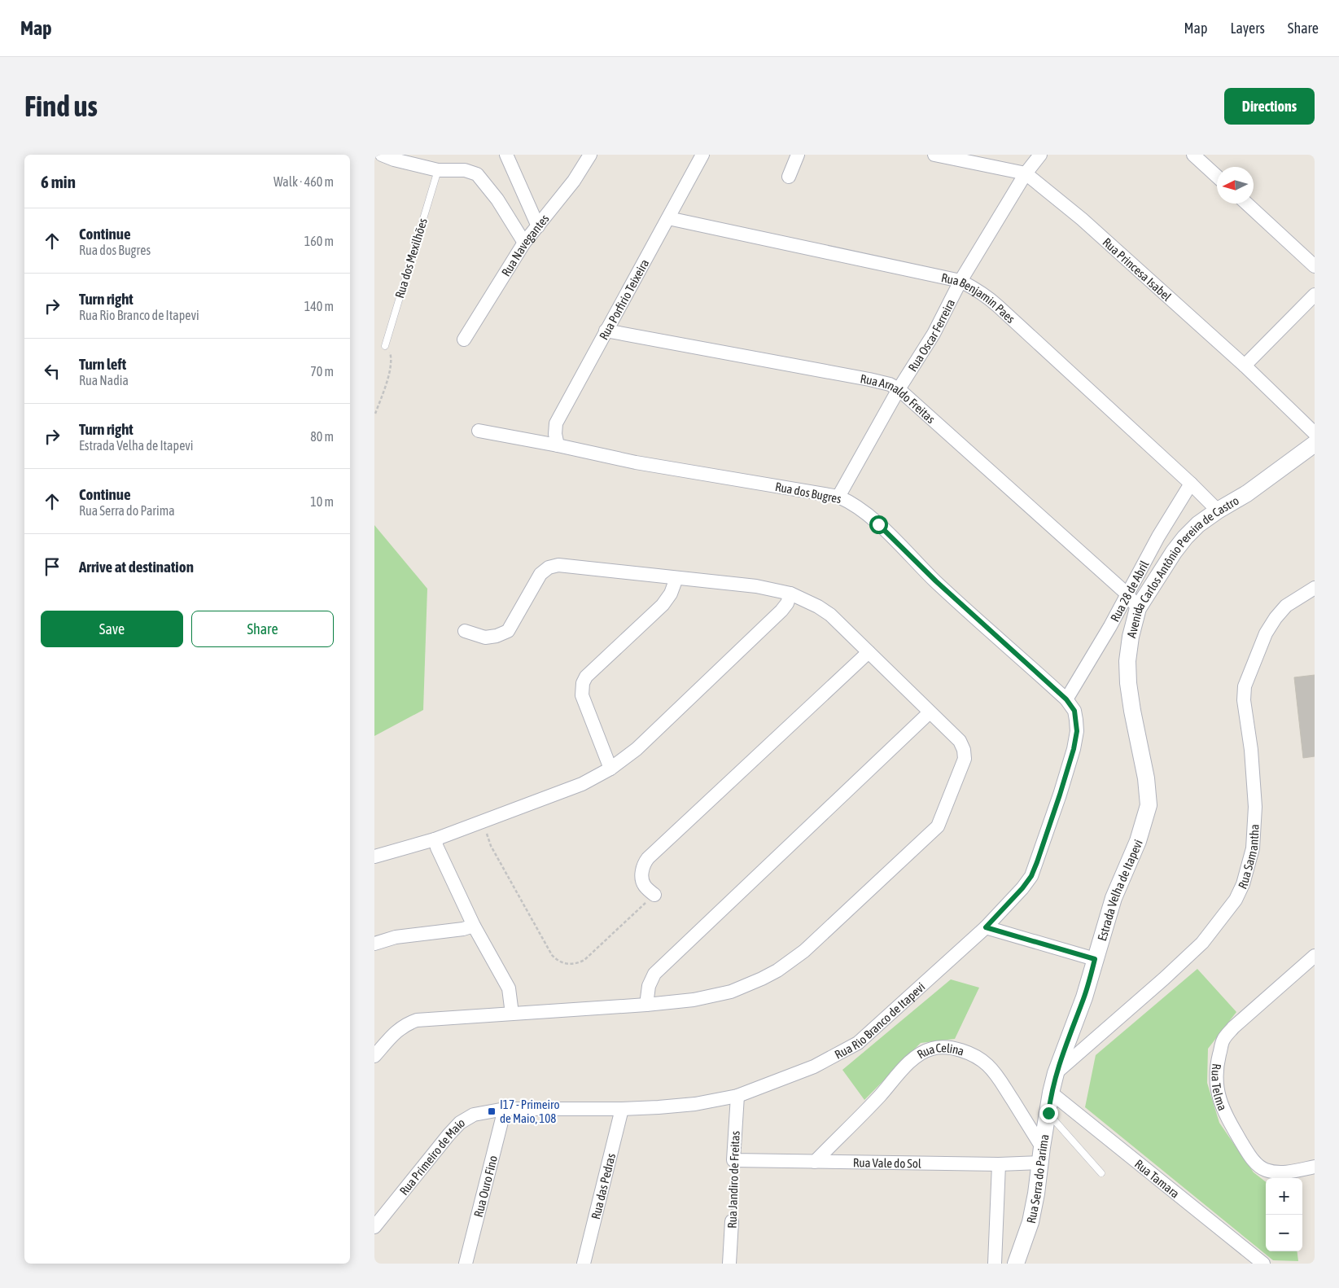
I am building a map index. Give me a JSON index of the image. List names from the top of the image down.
{
  "streets": {
    "street": [
      "Rua Navegantes",
      "Rua Princesa Isabel",
      "Rua Porfirio Teixeira",
      "Rua Benjamin Paes",
      "Rua Oscar Ferreira",
      "Rua Arnaldo Freitas",
      "Rua dos Bugres",
      "Avenida Carlos Antônio Pereira de Castro",
      "Rua 28 de Abril",
      "Rua Samantha",
      "Estrada Velha de Itapevi",
      "Rua Rio Branco de Itapevi",
      "Rua Celina",
      "Rua Telma",
      "Rua Primeiro de Maio",
      "Rua Vale do Sol",
      "Rua Tamara",
      "Rua Serra do Parima",
      "Rua Jandiro de Freitas",
      "Rua Ouro Fino",
      "Rua das Pedras"
    ],
    "lane": ["Rua dos Mexilhões"]
  },
  "crossings": [
    ["Rua Princesa Isabel", "Rua Oscar Ferreira"],
    ["Rua Porfirio Teixeira", "Rua Benjamin Paes"],
    ["Rua Porfirio Teixeira", "Rua Arnaldo Freitas"],
    ["Rua Porfirio Teixeira", "Rua dos Bugres"],
    ["Rua Benjamin Paes", "Rua Oscar Ferreira"],
    ["Rua Benjamin Paes", "Avenida Carlos Antônio Pereira de Castro"],
    ["Rua Benjamin Paes", "Rua 28 de Abril"],
    ["Rua Oscar Ferreira", "Rua Arnaldo Freitas"],
    ["Rua Oscar Ferreira", "Rua dos Bugres"],
    ["Rua Arnaldo Freitas", "Avenida Carlos Antônio Pereira de Castro"],
    ["Rua Arnaldo Freitas", "Rua 28 de Abril"],
    ["Rua dos Bugres", "Rua 28 de Abril"],
    ["Rua dos Bugres", "Rua Rio Branco de Itapevi"],
    ["Avenida Carlos Antônio Pereira de Castro", "Estrada Velha de Itapevi"],
    ["Rua 28 de Abril", "Rua Rio Branco de Itapevi"],
    ["Rua Samantha", "Estrada Velha de Itapevi"],
    ["Estrada Velha de Itapevi", "Rua Tamara"],
    ["Estrada Velha de Itapevi", "Rua Serra do Parima"],
    ["Rua Rio Branco de Itapevi", "Rua Primeiro de Maio"],
    ["Rua Rio Branco de Itapevi", "Rua Jandiro de Freitas"],
    ["Rua Rio Branco de Itapevi", "Rua Ouro Fino"],
    ["Rua Rio Branco de Itapevi", "Rua das Pedras"],
    ["Rua Celina", "Rua Vale do Sol"],
    ["Rua Celina", "Rua Serra do Parima"],
    ["Rua Primeiro de Maio", "Rua Ouro Fino"],
    ["Rua Vale do Sol", "Rua Serra do Parima"],
    ["Rua Vale do Sol", "Rua Jandiro de Freitas"],
    ["Rua Tamara", "Rua Serra do Parima"]
  ],
  "places": {
    "transit": ["I17 - Primeiro de Maio, 108"]
  },
  "north": "left",
  "page": {
    "header": "Map",
    "nav": ["Map", "Layers", "Share"],
    "buttons": [
      "Directions",
      ["Save", "Share"]
    ],
    "title": "Find us",
    "heading": ["6 min", "Walk · 460 m"],
    "list": [
      ["Continue", "Rua dos Bugres", "160 m"],
      ["Turn right", "Rua Rio Branco de Itapevi", "140 m"],
      ["Turn left", "Rua Nadia", "70 m"],
      ["Turn right", "Estrada Velha de Itapevi", "80 m"],
      ["Continue", "Rua Serra do Parima", "10 m"],
      "Arrive at destination"
    ],
    "map_buttons": ["+", "−"]
  }
}
